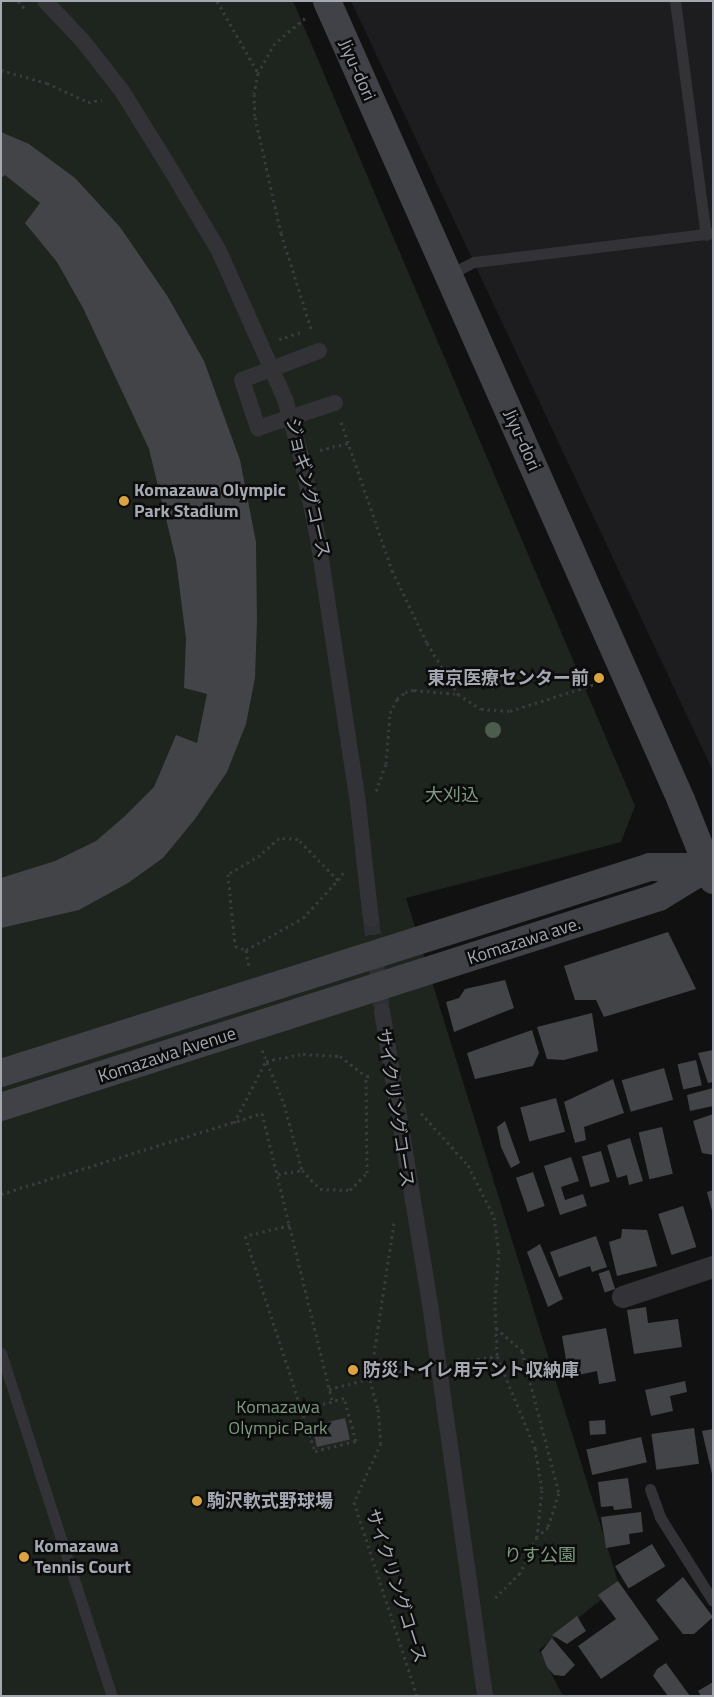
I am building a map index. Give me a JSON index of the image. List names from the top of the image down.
{
  "streets": {
    "main road": ["Jiyu-dori", "Komazawa ave.", "Komazawa Avenue"],
    "path": ["サイクリングコース"]
  },
  "crossings": [
    ["Jiyu-dori", "Komazawa ave."],
    ["Komazawa ave.", "Komazawa Avenue"]
  ],
  "parks": ["大刈込", "Komazawa Olympic Park", "りす公園"],
  "places": [
    "Komazawa Olympic Park Stadium",
    "東京医療センター前",
    "防災トイレ用テント収納庫",
    "駒沢軟式野球場",
    "Komazawa Tennis Court"
  ]
}
